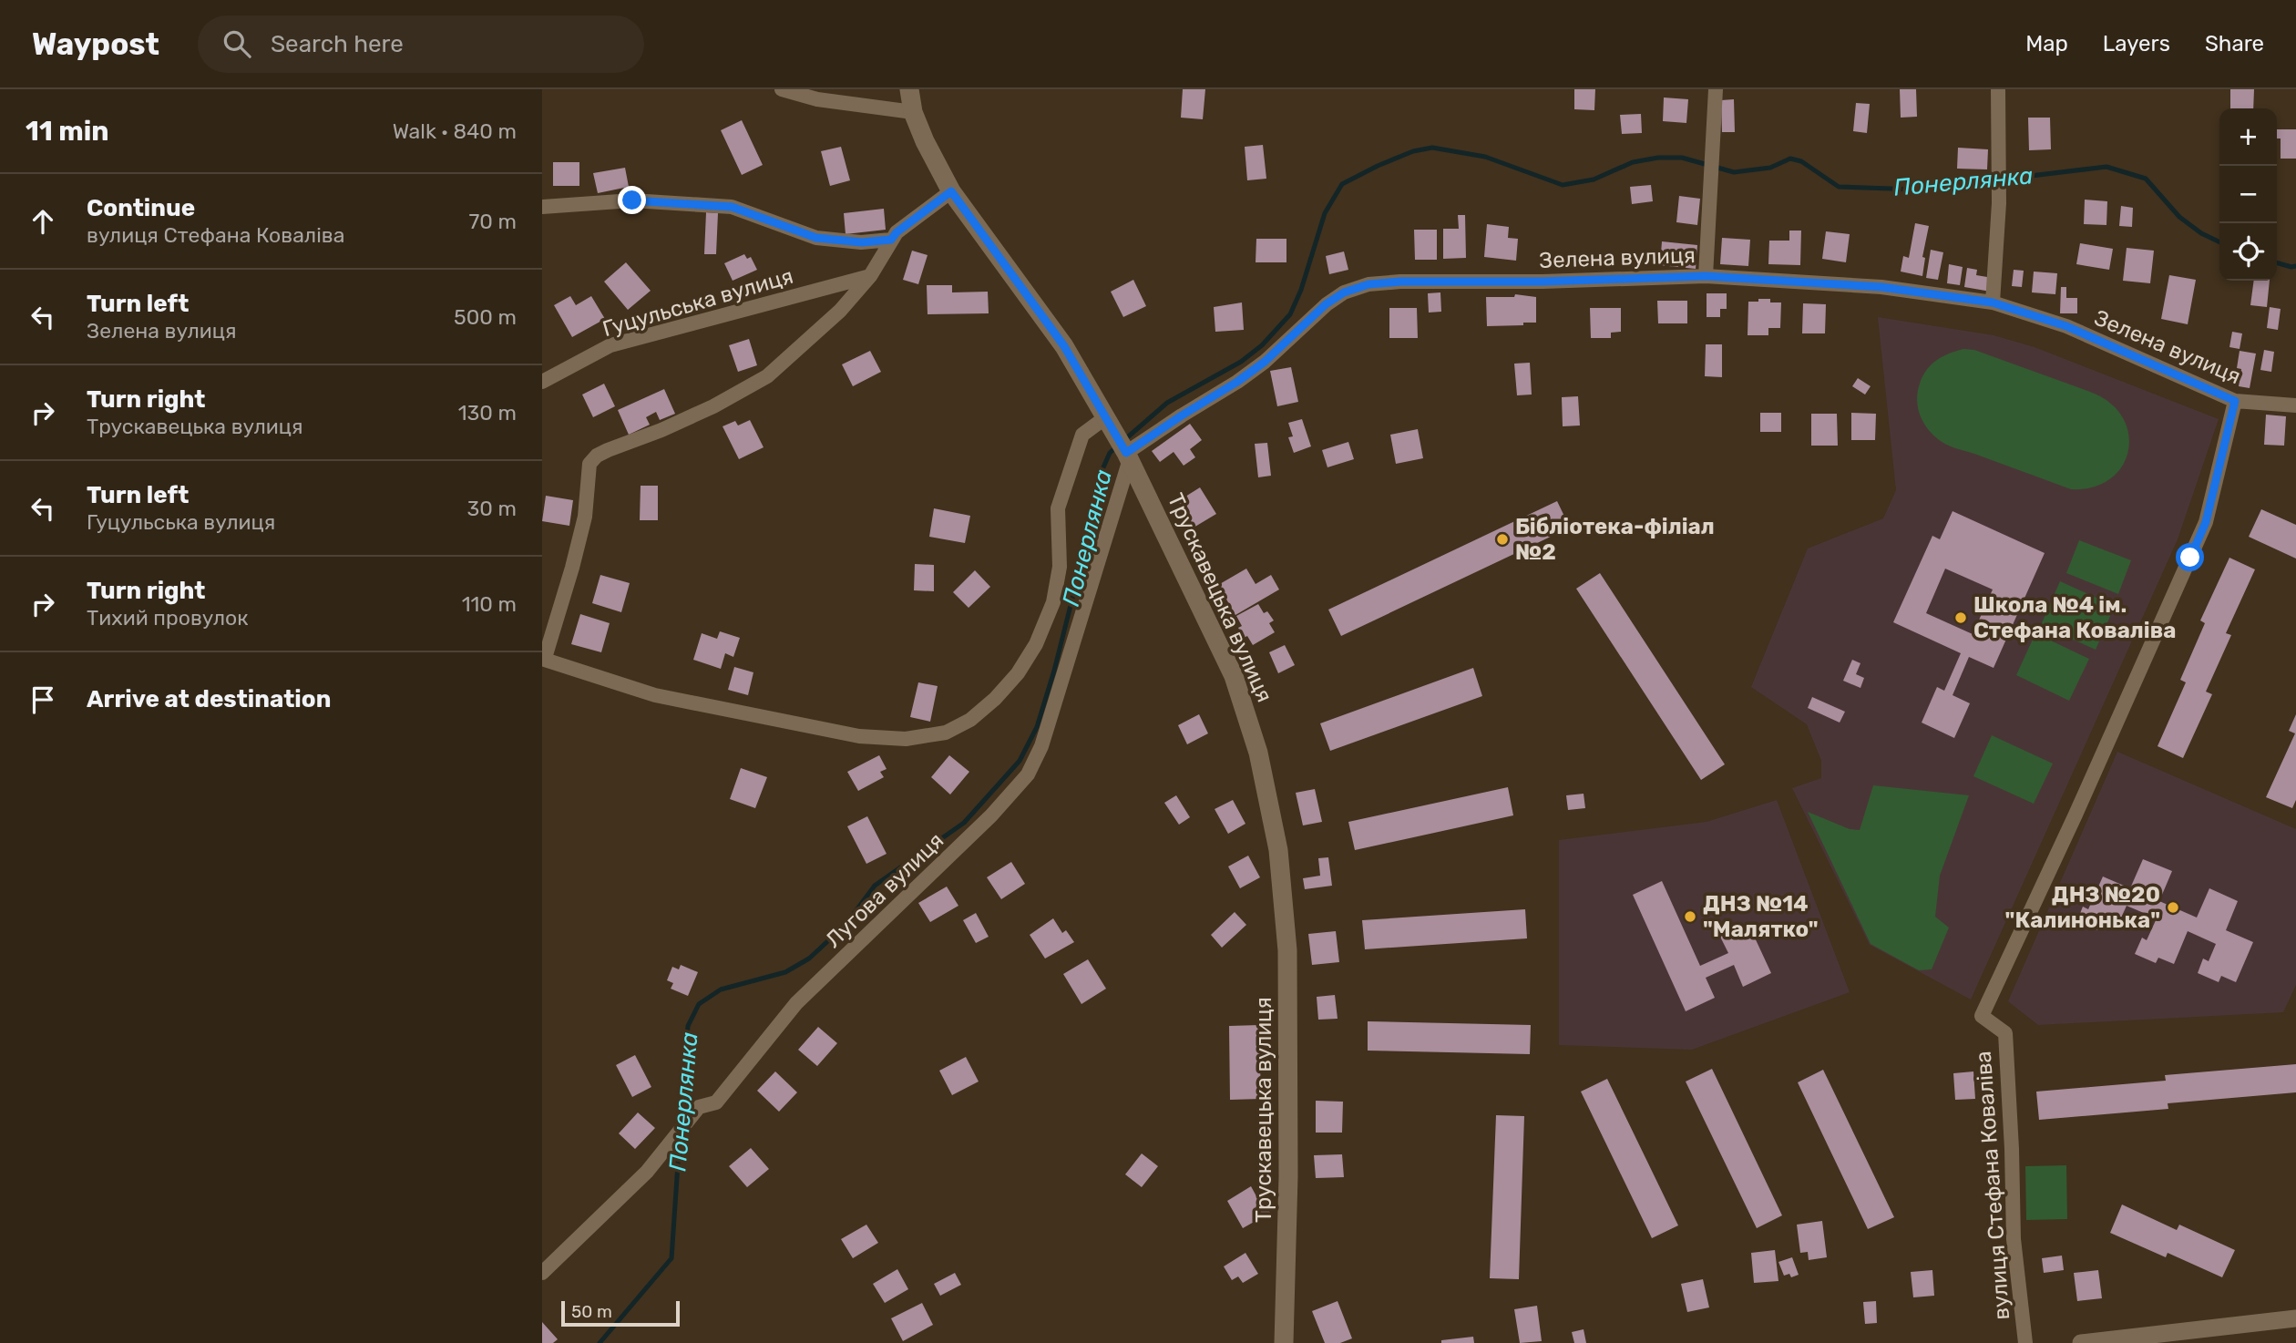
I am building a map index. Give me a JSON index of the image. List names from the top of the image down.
{
  "streets": {
    "main road": ["Трускавецька вулиця"],
    "street": [
      "Зелена вулиця",
      "Гуцульська вулиця",
      "Лугова вулиця",
      "вулиця Стефана Коваліва"
    ]
  },
  "crossings": [
    ["Зелена вулиця", "Трускавецька вулиця"],
    ["Зелена вулиця", "Лугова вулиця"],
    ["Зелена вулиця", "вулиця Стефана Коваліва"],
    ["Трускавецька вулиця", "Лугова вулиця"]
  ],
  "water": ["Понерлянка"],
  "places": [
    "Бібліотека-філіал №2",
    "Школа №4 ім. Стефана Коваліва",
    "ДНЗ №20 \"Калинонька\"",
    "ДНЗ №14 \"Малятко\""
  ],
  "scale_bar": "50 m",
  "page": {
    "header": "Waypost",
    "search": "Search here",
    "nav": ["Map", "Layers", "Share"],
    "heading": ["11 min", "Walk · 840 m"],
    "map_buttons": ["+", "−"],
    "list": [
      ["Continue", "вулиця Стефана Коваліва", "70 m"],
      ["Turn left", "Зелена вулиця", "500 m"],
      ["Turn right", "Трускавецька вулиця", "130 m"],
      ["Turn left", "Гуцульська вулиця", "30 m"],
      ["Turn right", "Тихий провулок", "110 m"],
      "Arrive at destination"
    ],
    "scale": "50 m"
  }
}
